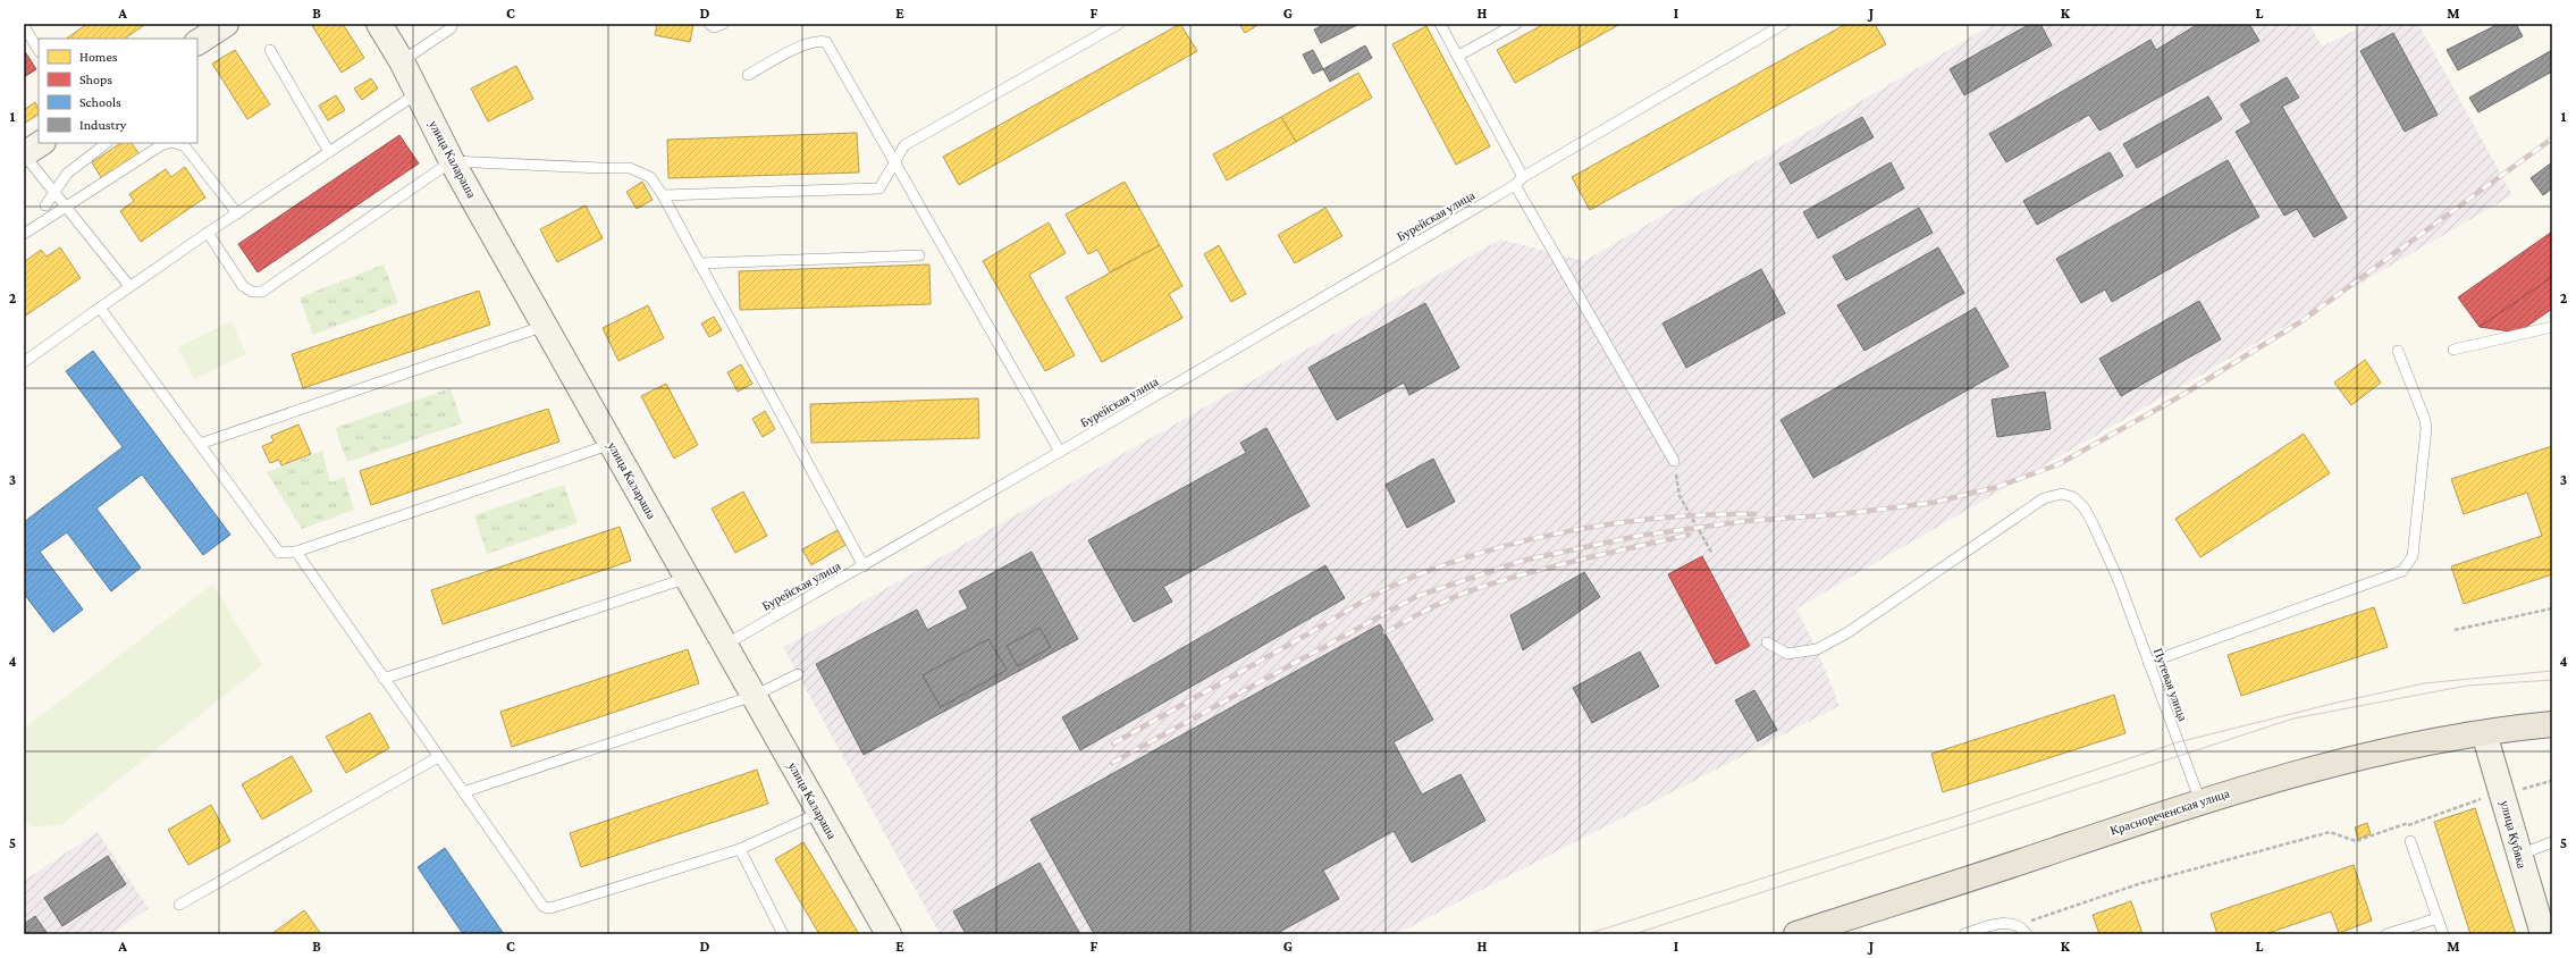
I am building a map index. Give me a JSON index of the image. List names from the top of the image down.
{
  "streets": {
    "main road": ["Краснореченская улица"],
    "street": ["улица Калараша", "улица Кубяка"],
    "lane": ["Бурейская улица", "Путевая улица"]
  },
  "crossings": [
    ["улица Калараша", "Бурейская улица"],
    ["Путевая улица", "Краснореченская улица"],
    ["Краснореченская улица", "улица Кубяка"]
  ],
  "legend": [
    "Homes",
    "Shops",
    "Schools",
    "Industry"
  ],
  "grid": {
    "columns": [
      "A",
      "B",
      "C",
      "D",
      "E",
      "F",
      "G",
      "H",
      "I",
      "J",
      "K",
      "L",
      "M"
    ],
    "rows": [
      "1",
      "2",
      "3",
      "4",
      "5"
    ]
  }
}
